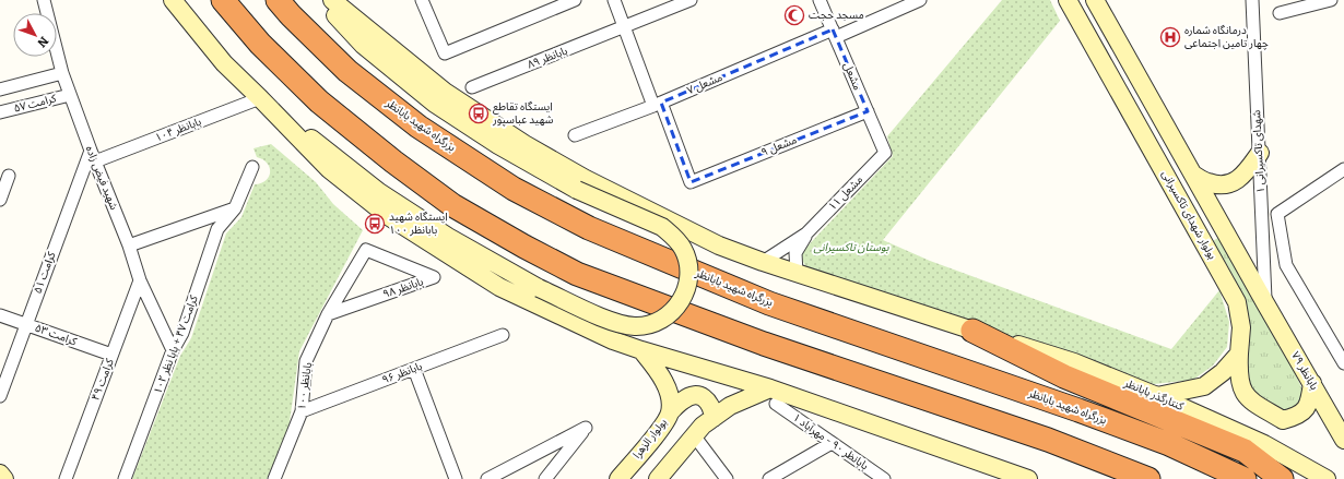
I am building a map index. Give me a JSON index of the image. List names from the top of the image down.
{
  "streets": {
    "highway": ["بزرگراه شهید بابانظر"],
    "main road": [
      "بولوار شهدای تاکسیرانی",
      "بابانظر ۷۹",
      "کنتارگذر بابانظر",
      "بولوار الزهرا"
    ],
    "street": [
      "بابانظر ۸۹",
      "مشعل",
      "مشعل ۷",
      "کرامت ۵۷",
      "بابانظر ۱۰۴",
      "مشعل ۹",
      "شهدای تاکسیرانی ۱",
      "شهید فیض زاده",
      "مشعل ۱۱",
      "کرامت ۵۱",
      "بابانظر ۹۸",
      "کرامت ۵۳",
      "کرامت ۴۷ + بابا نظر ۱۰۲",
      "بابانظر ۹۶",
      "کرامت ۴۹",
      "بابانظر ۱۰۰",
      "بابانظر ۹۰ - مهرآباد ۱"
    ]
  },
  "crossings": [
    ["مشعل", "مشعل ۷"],
    ["مشعل", "مشعل ۹"],
    ["مشعل", "مشعل ۱۱"],
    ["مشعل ۷", "مشعل ۹"],
    ["کرامت ۵۷", "شهید فیض زاده"],
    ["بابانظر ۱۰۴", "شهید فیض زاده"],
    ["بابانظر ۱۰۴", "کرامت ۵۱"],
    ["شهدای تاکسیرانی ۱", "بابانظر ۷۹"],
    ["شهید فیض زاده", "کرامت ۵۱"],
    ["شهید فیض زاده", "کرامت ۴۷ + بابا نظر ۱۰۲"],
    ["شهید فیض زاده", "کرامت ۴۹"],
    ["بولوار شهدای تاکسیرانی", "بابانظر ۷۹"],
    ["کرامت ۵۱", "کرامت ۵۳"],
    ["بابانظر ۹۸", "بابانظر ۱۰۰"],
    ["کرامت ۵۳", "کرامت ۴۹"],
    ["بابانظر ۹۶", "بابانظر ۱۰۰"]
  ],
  "parks": ["بوستان تاکسیرانی"],
  "places": {
    "mosque": ["مسجد حجت"],
    "hospital": ["درمانگاه شماره چهار تامین اجتماعی"],
    "bus stop": ["ایستگاه تقاطع شهید عباسپور", "ایستگاه شهید بابانظر ۱۰۰"]
  },
  "north": "bottom right"
}
